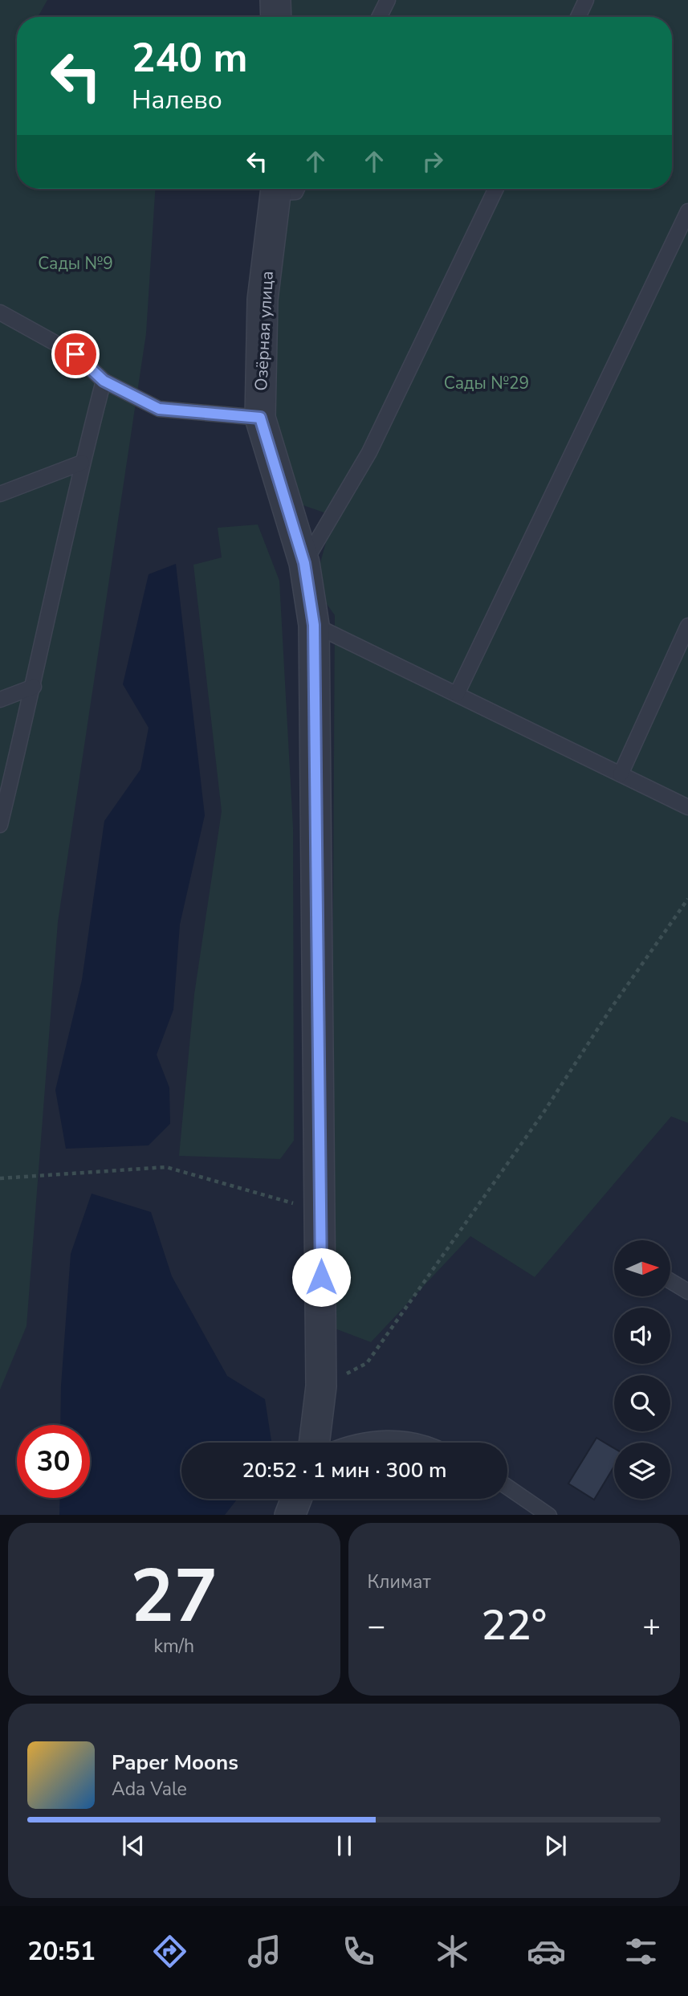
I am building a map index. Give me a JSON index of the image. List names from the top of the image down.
{
  "streets": {
    "street": ["Озёрная улица"]
  },
  "parks": ["Сады №9", "Сады №29"],
  "north": "right",
  "page": {
    "turn": ["240 m", "Налево"],
    "limit": "30",
    "trip": "20:52 · 1 мин · 300 m",
    "tile": [
      ["27", "km/h"],
      "Климат"
    ],
    "heat": ["−", "22°", "+"],
    "song": ["Paper Moons", "Ada Vale"],
    "tabs": "20:51"
  }
}
